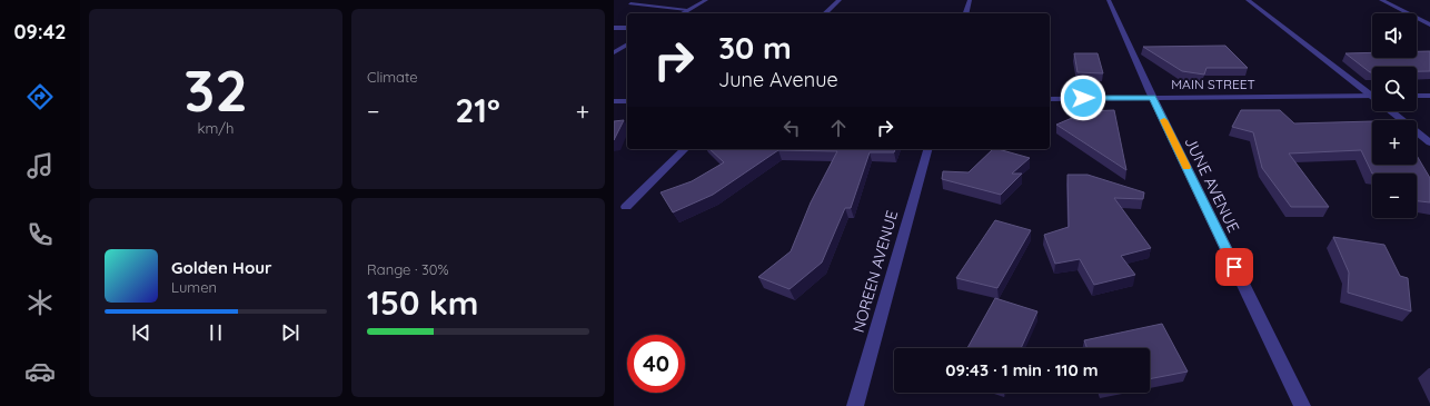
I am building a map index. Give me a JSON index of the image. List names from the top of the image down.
{
  "streets": {
    "street": ["MAIN STREET", "JUNE AVENUE", "NOREEN AVENUE"]
  },
  "crossings": [
    ["MAIN STREET", "JUNE AVENUE"]
  ],
  "page": {
    "tabs": "09:42",
    "tile": [
      ["32", "km/h"],
      "Climate",
      ["Range · 30%", "150 km"]
    ],
    "map_buttons": ["+", "−"],
    "turn": ["30 m", "June Avenue"],
    "heat": ["−", "21°", "+"],
    "song": ["Golden Hour", "Lumen"],
    "limit": "40",
    "trip": "09:43 · 1 min · 110 m"
  }
}
